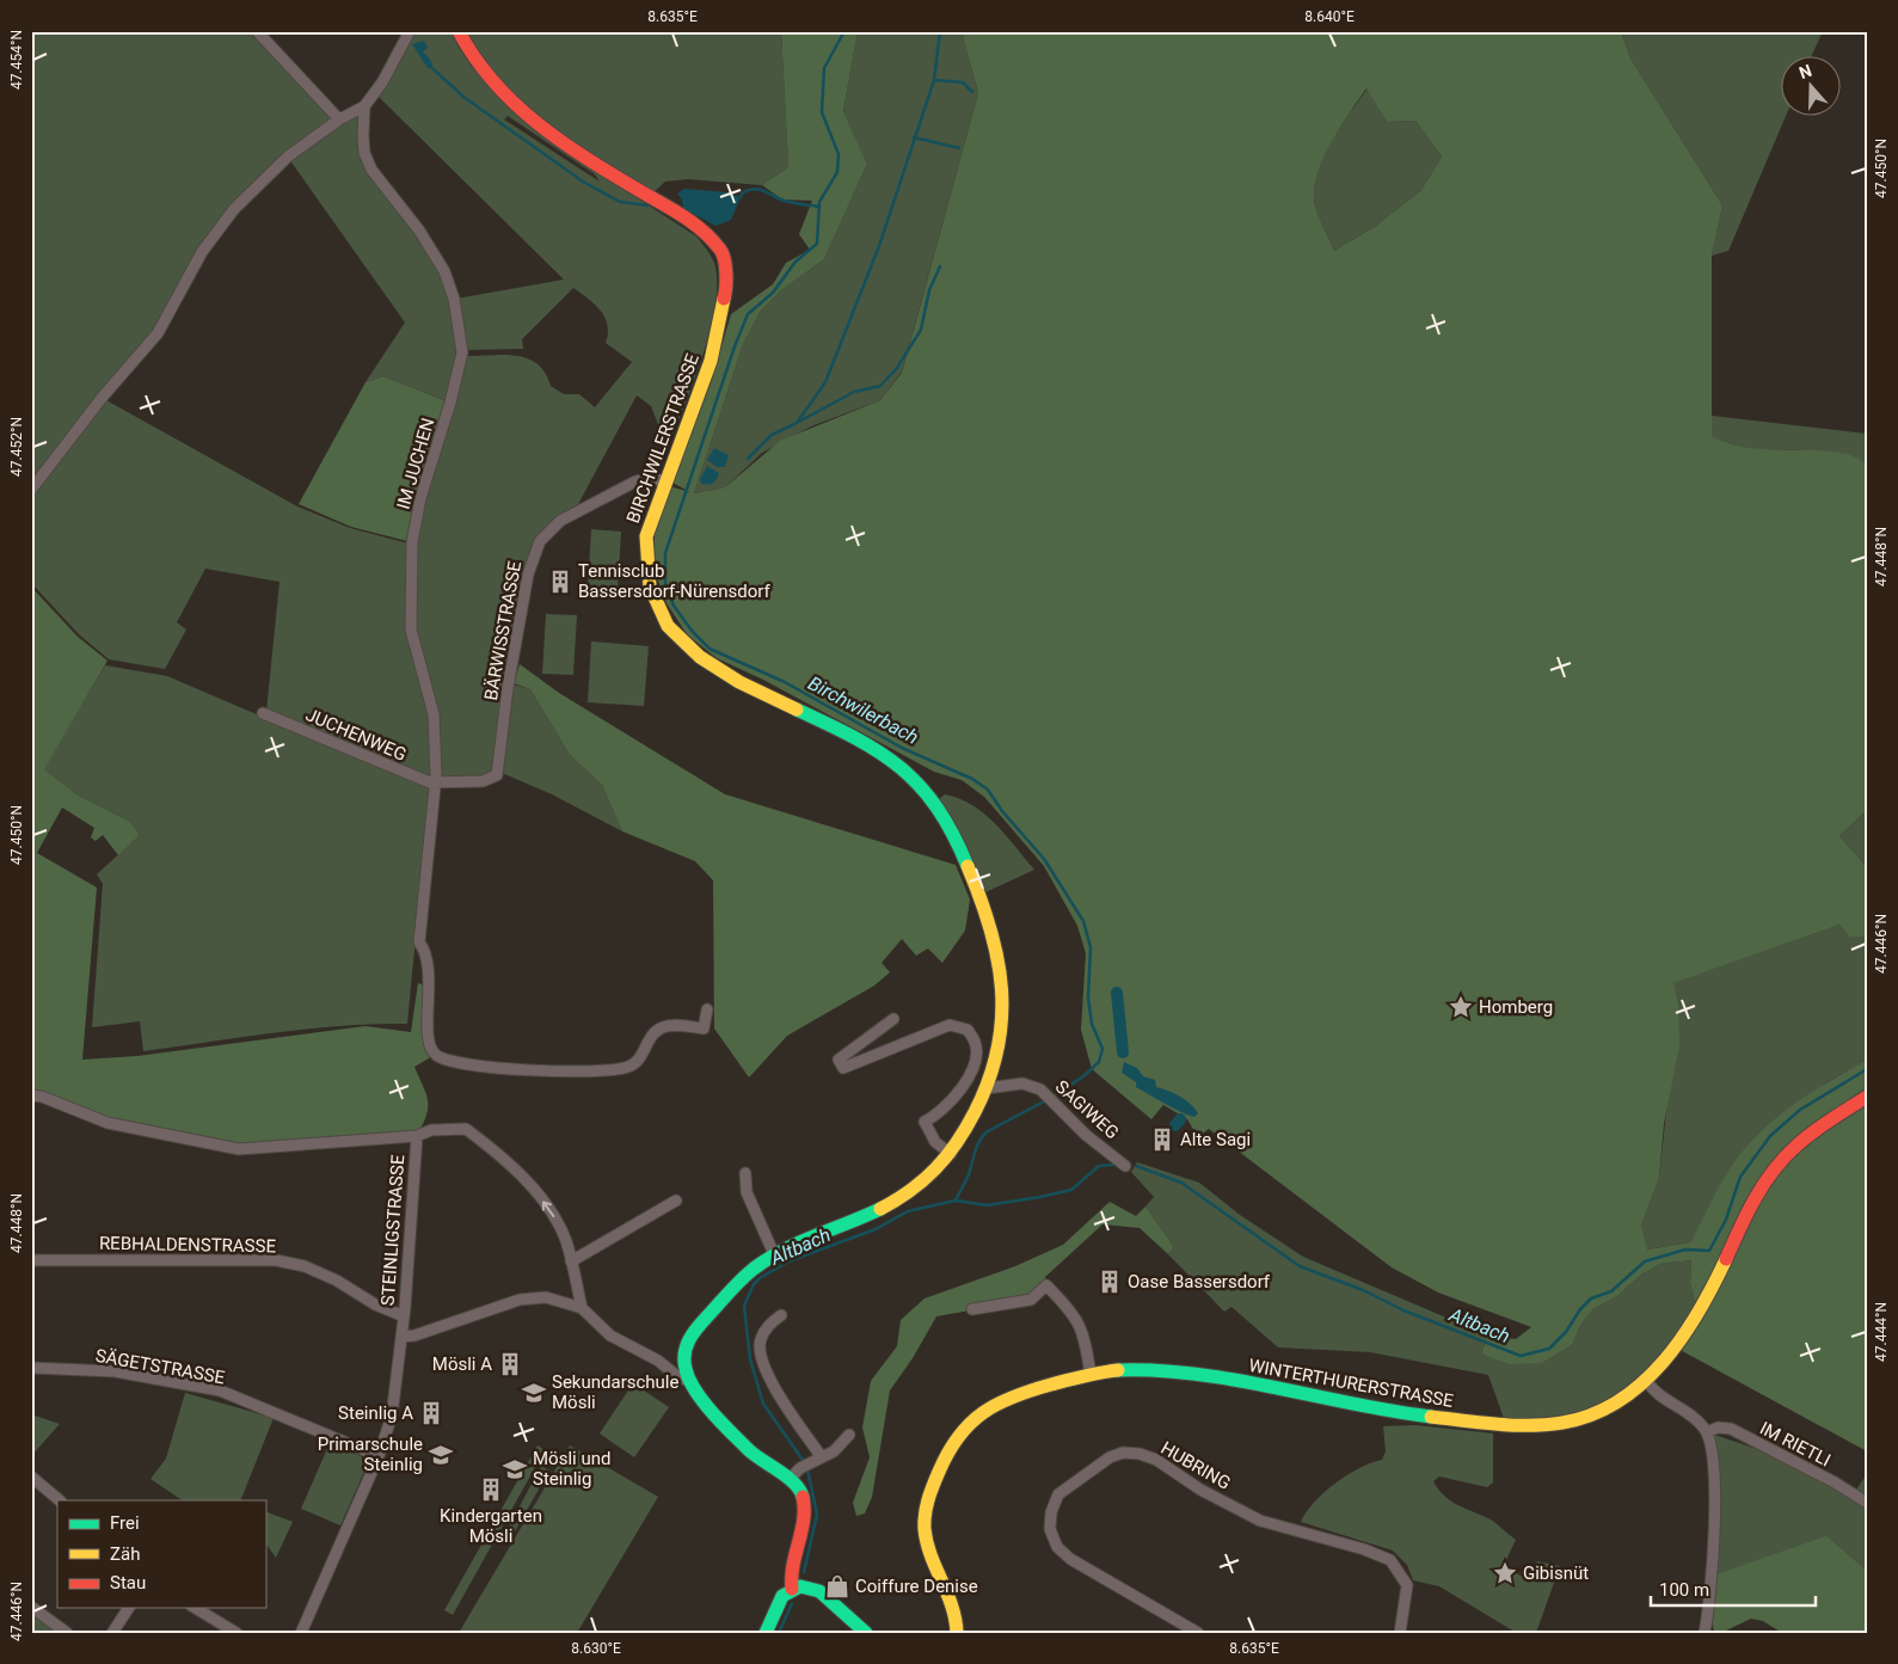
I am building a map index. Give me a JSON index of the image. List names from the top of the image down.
{
  "streets": {
    "street": [
      "BIRCHWILERSTRASSE",
      "IM JUCHEN",
      "BÄRWISSTRASSE",
      "JUCHENWEG",
      "SAGIWEG",
      "STEINLIGSTRASSE",
      "REBHALDENSTRASSE",
      "SÄGETSTRASSE",
      "WINTERTHURERSTRASSE",
      "IM RIETLI",
      "HUBRING"
    ]
  },
  "crossings": [
    ["BIRCHWILERSTRASSE", "BÄRWISSTRASSE"],
    ["BIRCHWILERSTRASSE", "SAGIWEG"],
    ["IM JUCHEN", "BÄRWISSTRASSE"],
    ["IM JUCHEN", "JUCHENWEG"],
    ["BÄRWISSTRASSE", "JUCHENWEG"],
    ["STEINLIGSTRASSE", "REBHALDENSTRASSE"],
    ["STEINLIGSTRASSE", "SÄGETSTRASSE"]
  ],
  "water": ["Birchwilerbach", "Altbach"],
  "places": {
    "building": [
      "Tennisclub Bassersdorf-Nürensdorf",
      "Alte Sagi",
      "Oase Bassersdorf",
      "Mösli A",
      "Steinlig A",
      "Kindergarten Mösli"
    ],
    "place": ["Homberg", "Gibisnüt"],
    "school or university": ["Sekundarschule Mösli", "Primarschule Steinlig", "Mösli und Steinlig"],
    "shop": ["Coiffure Denise"]
  },
  "legend": ["Frei", "Zäh", "Stau"],
  "scale_bar": "100 m",
  "north": "top",
  "coordinates": [
    "8.635°E",
    "8.640°E",
    "47.454°N",
    "47.450°N",
    "47.452°N",
    "47.448°N",
    "47.446°N",
    "47.444°N",
    "8.630°E"
  ]
}
